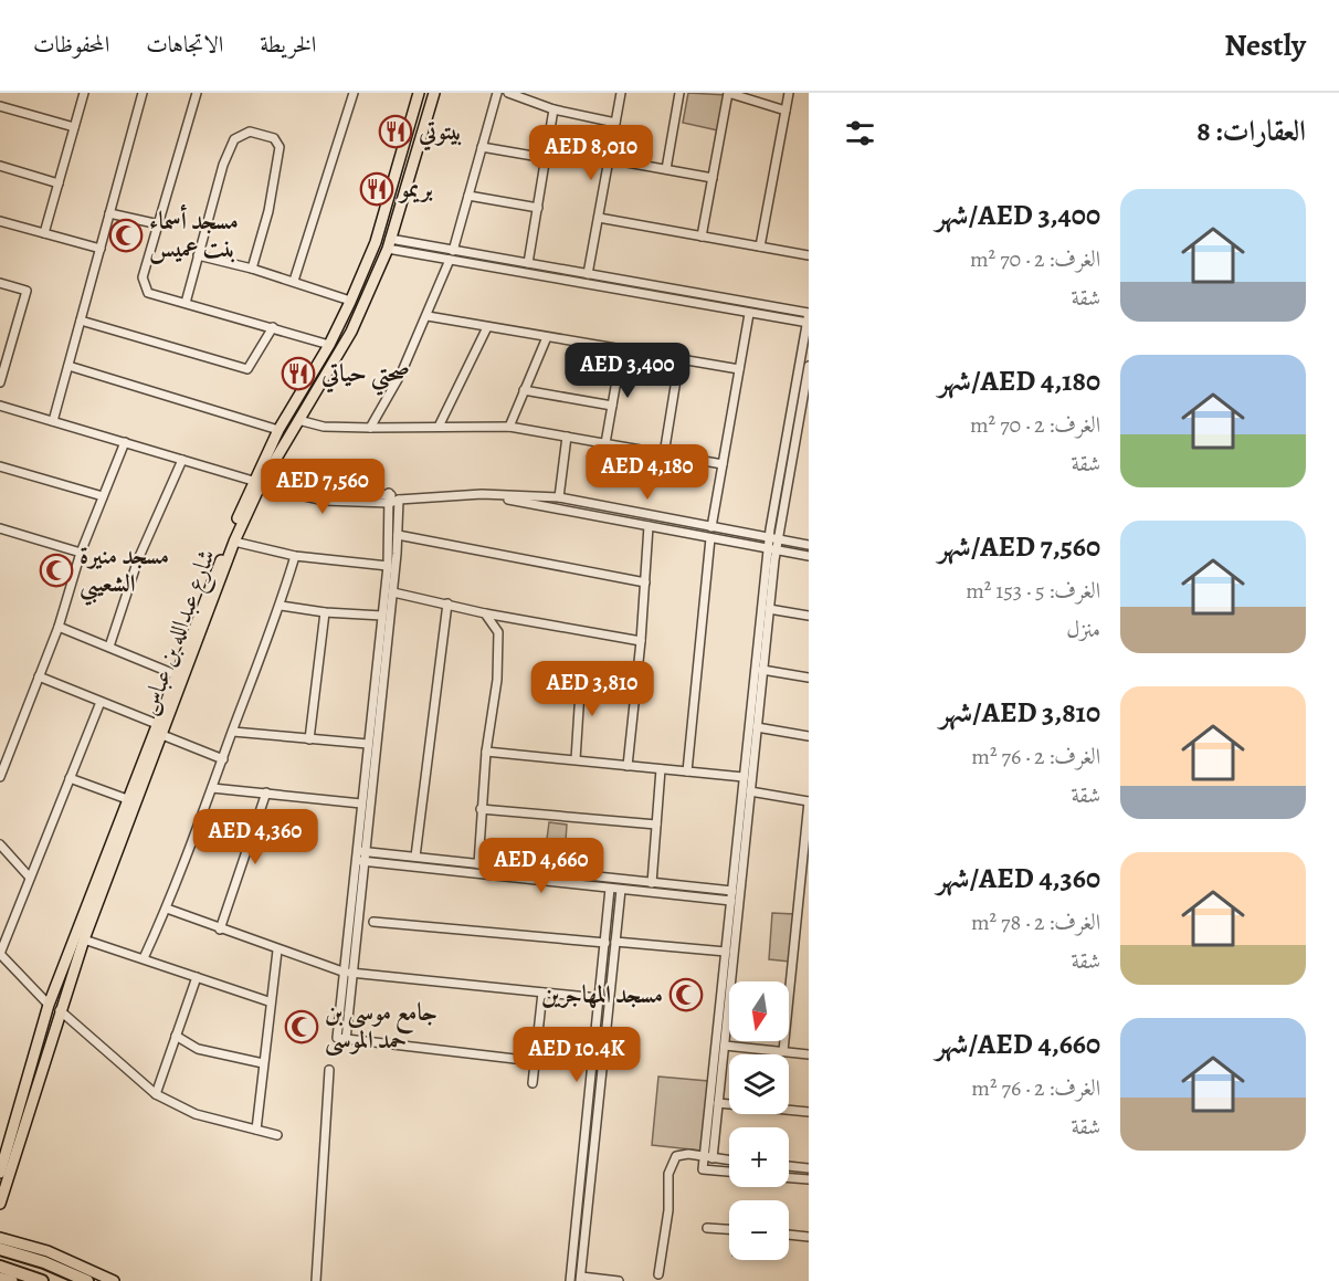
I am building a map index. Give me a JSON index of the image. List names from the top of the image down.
{
  "streets": {
    "main road": ["شارع عبدالله بن عباس"]
  },
  "places": {
    "restaurant": ["بيتوتي", "بريمو", "صحتي حياتي"],
    "mosque": [
      "مسجد أسماء بنت عميس",
      "مسجد منيرة الشعيبي",
      "مسجد المهاجرين",
      "جامع موسى بن حمد الموسى"
    ]
  },
  "north": "bottom",
  "page": {
    "header": "Nestly",
    "nav": ["الخريطة", "الاتجاهات", "المحفوظات"],
    "heading": "العقارات: 8",
    "price": [
      "AED 8,010",
      "AED 3,400",
      "AED 4,180",
      "AED 7,560",
      "AED 3,810",
      "AED 4,360",
      "AED 4,660",
      "AED 10.4K"
    ],
    "list": [
      {
        "name": "AED 3,400/شهر",
        "note": "الغرف: 2 · 70 m² · شقة"
      },
      {
        "name": "AED 4,180/شهر",
        "note": "الغرف: 2 · 70 m² · شقة"
      },
      {
        "name": "AED 7,560/شهر",
        "note": "الغرف: 5 · 153 m² · منزل"
      },
      {
        "name": "AED 3,810/شهر",
        "note": "الغرف: 2 · 76 m² · شقة"
      },
      {
        "name": "AED 4,360/شهر",
        "note": "الغرف: 2 · 78 m² · شقة"
      },
      {
        "name": "AED 4,660/شهر",
        "note": "الغرف: 2 · 76 m² · شقة"
      }
    ],
    "map_buttons": ["+", "−"]
  }
}
